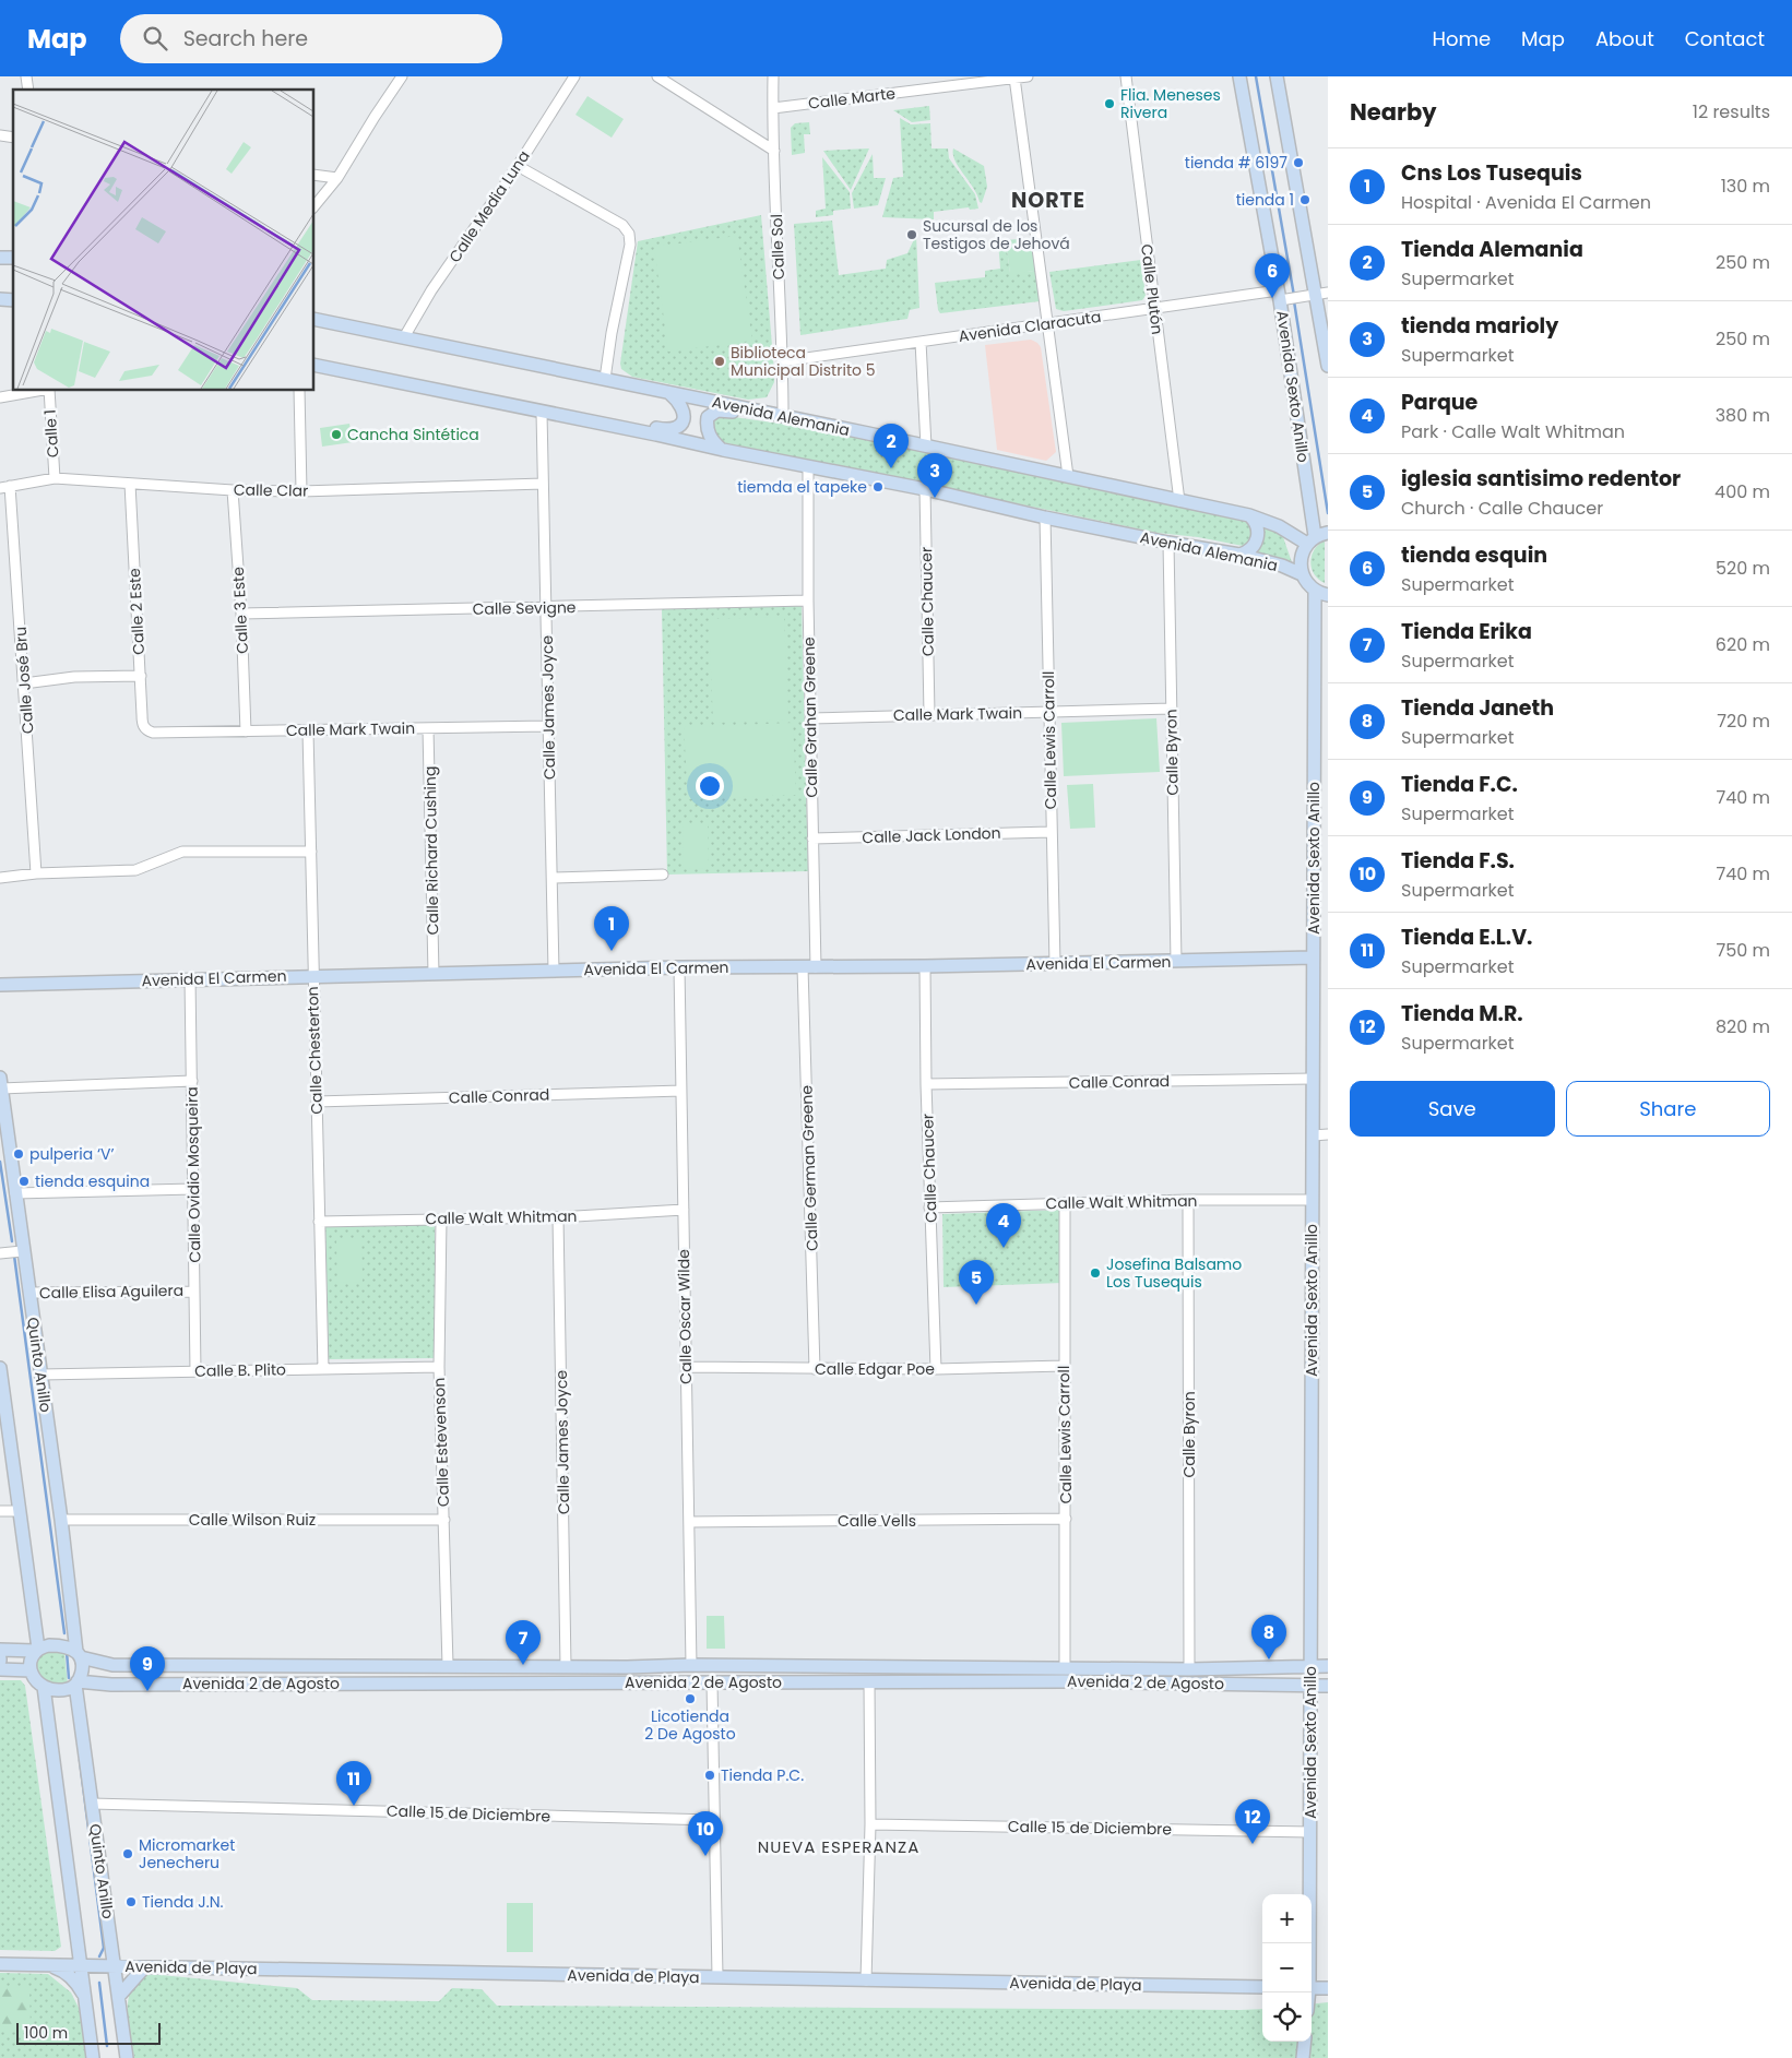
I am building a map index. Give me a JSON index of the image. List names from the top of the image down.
{
  "streets": {
    "main road": [
      "Avenida Sexto Anillo",
      "Avenida Alemania",
      "Avenida El Carmen",
      "Quinto Anillo",
      "Avenida 2 de Agosto",
      "Avenida de Playa"
    ],
    "street": [
      "Calle Marte",
      "Calle Media Luna",
      "Calle Sol",
      "Calle Plutón",
      "Avenida Claracuta",
      "Calle 1",
      "Calle Clar",
      "Calle Chaucer",
      "Calle Sevigne",
      "Calle 3 Este",
      "Calle 2 Este",
      "Calle José Bru",
      "Calle James Joyce",
      "Calle Mark Twain",
      "Calle Grahan Greene",
      "Calle Lewis Carroll",
      "Calle Byron",
      "Calle Jack London",
      "Calle Richard Cushing",
      "Calle Chesterton",
      "Calle Conrad",
      "Calle German Greene",
      "Calle Ovidio Mosqueira",
      "Calle Walt Whitman",
      "Calle Elisa Aguilera",
      "Calle Oscar Wilde",
      "Calle Edgar Poe",
      "Calle B. Plito",
      "Calle Estevenson",
      "Calle Wilson Ruiz",
      "Calle Vells",
      "Calle 15 de Diciembre"
    ]
  },
  "crossings": [
    ["Calle Marte", "Calle Sol"],
    ["Calle Media Luna", "Avenida Alemania"],
    ["Calle Sol", "Avenida Claracuta"],
    ["Calle Sol", "Avenida Alemania"],
    ["Calle Plutón", "Avenida Claracuta"],
    ["Calle Plutón", "Avenida Alemania"],
    ["Avenida Claracuta", "Avenida Sexto Anillo"],
    ["Avenida Sexto Anillo", "Avenida Alemania"],
    ["Avenida Sexto Anillo", "Avenida El Carmen"],
    ["Avenida Sexto Anillo", "Calle Conrad"],
    ["Avenida Sexto Anillo", "Calle Walt Whitman"],
    ["Avenida Sexto Anillo", "Avenida 2 de Agosto"],
    ["Avenida Sexto Anillo", "Calle 15 de Diciembre"],
    ["Avenida Alemania", "Calle Chaucer"],
    ["Avenida Alemania", "Calle James Joyce"],
    ["Avenida Alemania", "Calle Grahan Greene"],
    ["Avenida Alemania", "Calle Lewis Carroll"],
    ["Avenida Alemania", "Calle Byron"],
    ["Calle 1", "Calle Clar"],
    ["Calle Clar", "Calle 3 Este"],
    ["Calle Clar", "Calle 2 Este"],
    ["Calle Clar", "Calle José Bru"],
    ["Calle Clar", "Calle James Joyce"],
    ["Calle Chaucer", "Calle Mark Twain"],
    ["Calle Chaucer", "Avenida El Carmen"],
    ["Calle Chaucer", "Calle Conrad"],
    ["Calle Chaucer", "Calle Walt Whitman"],
    ["Calle Chaucer", "Calle Edgar Poe"],
    ["Calle Sevigne", "Calle 3 Este"],
    ["Calle Sevigne", "Calle James Joyce"],
    ["Calle Sevigne", "Calle Grahan Greene"],
    ["Calle 3 Este", "Calle Mark Twain"],
    ["Calle 2 Este", "Calle Mark Twain"],
    ["Calle James Joyce", "Calle Mark Twain"],
    ["Calle James Joyce", "Avenida El Carmen"],
    ["Calle James Joyce", "Calle Walt Whitman"],
    ["Calle James Joyce", "Avenida 2 de Agosto"],
    ["Calle Mark Twain", "Calle Grahan Greene"],
    ["Calle Mark Twain", "Calle Lewis Carroll"],
    ["Calle Mark Twain", "Calle Byron"],
    ["Calle Mark Twain", "Calle Richard Cushing"],
    ["Calle Mark Twain", "Calle Chesterton"],
    ["Calle Grahan Greene", "Calle Jack London"],
    ["Calle Grahan Greene", "Avenida El Carmen"],
    ["Calle Grahan Greene", "Calle German Greene"],
    ["Calle Lewis Carroll", "Calle Jack London"],
    ["Calle Lewis Carroll", "Avenida El Carmen"],
    ["Calle Lewis Carroll", "Calle Walt Whitman"],
    ["Calle Lewis Carroll", "Calle Edgar Poe"],
    ["Calle Lewis Carroll", "Calle Vells"],
    ["Calle Lewis Carroll", "Avenida 2 de Agosto"],
    ["Calle Byron", "Avenida El Carmen"],
    ["Calle Byron", "Calle Walt Whitman"],
    ["Calle Byron", "Avenida 2 de Agosto"],
    ["Calle Richard Cushing", "Avenida El Carmen"],
    ["Avenida El Carmen", "Calle Chesterton"],
    ["Avenida El Carmen", "Calle German Greene"],
    ["Avenida El Carmen", "Calle Ovidio Mosqueira"],
    ["Avenida El Carmen", "Calle Oscar Wilde"],
    ["Calle Chesterton", "Calle Conrad"],
    ["Calle Chesterton", "Calle Walt Whitman"],
    ["Calle Chesterton", "Calle B. Plito"],
    ["Calle Conrad", "Calle Oscar Wilde"],
    ["Calle German Greene", "Calle Edgar Poe"],
    ["Calle Ovidio Mosqueira", "Calle Elisa Aguilera"],
    ["Calle Ovidio Mosqueira", "Calle B. Plito"],
    ["Calle Walt Whitman", "Calle Oscar Wilde"],
    ["Calle Walt Whitman", "Calle Estevenson"],
    ["Calle Elisa Aguilera", "Quinto Anillo"],
    ["Calle Oscar Wilde", "Calle Edgar Poe"],
    ["Calle Oscar Wilde", "Calle Vells"],
    ["Calle Oscar Wilde", "Avenida 2 de Agosto"],
    ["Quinto Anillo", "Calle B. Plito"],
    ["Quinto Anillo", "Calle Wilson Ruiz"],
    ["Quinto Anillo", "Avenida 2 de Agosto"],
    ["Quinto Anillo", "Calle 15 de Diciembre"],
    ["Quinto Anillo", "Avenida de Playa"],
    ["Calle B. Plito", "Calle Estevenson"],
    ["Calle Estevenson", "Calle Wilson Ruiz"],
    ["Calle Estevenson", "Avenida 2 de Agosto"]
  ],
  "districts": ["NORTE", "NUEVA ESPERANZA"],
  "places": [
    "Flia. Meneses Rivera",
    "tienda # 6197",
    "tienda 1",
    "Sucursal de los Testigos de Jehová",
    "Biblioteca Municipal Distrito 5",
    "Cancha Sintética",
    "tiemda el tapeke",
    "pulperia ‘V’",
    "tienda esquina",
    "Josefina Balsamo Los Tusequis",
    "Licotienda 2 De Agosto",
    "Tienda P.C.",
    "Micromarket Jenecheru",
    "Tienda J.N."
  ],
  "scale_bar": "100 m",
  "page": {
    "header": "Map",
    "search": "Search here",
    "nav": [
      "Home",
      "Map",
      "About",
      "Contact"
    ],
    "heading": ["Nearby", "12 results"],
    "list": [
      {
        "mark": "1",
        "name": "Cns Los Tusequis",
        "note": "Hospital · Avenida El Carmen",
        "value": "130 m"
      },
      {
        "mark": "2",
        "name": "Tienda Alemania",
        "note": "Supermarket",
        "value": "250 m"
      },
      {
        "mark": "3",
        "name": "tienda marioly",
        "note": "Supermarket",
        "value": "250 m"
      },
      {
        "mark": "4",
        "name": "Parque",
        "note": "Park · Calle Walt Whitman",
        "value": "380 m"
      },
      {
        "mark": "5",
        "name": "iglesia santisimo redentor",
        "note": "Church · Calle Chaucer",
        "value": "400 m"
      },
      {
        "mark": "6",
        "name": "tienda esquin",
        "note": "Supermarket",
        "value": "520 m"
      },
      {
        "mark": "7",
        "name": "Tienda Erika",
        "note": "Supermarket",
        "value": "620 m"
      },
      {
        "mark": "8",
        "name": "Tienda Janeth",
        "note": "Supermarket",
        "value": "720 m"
      },
      {
        "mark": "9",
        "name": "Tienda F.C.",
        "note": "Supermarket",
        "value": "740 m"
      },
      {
        "mark": "10",
        "name": "Tienda F.S.",
        "note": "Supermarket",
        "value": "740 m"
      },
      {
        "mark": "11",
        "name": "Tienda E.L.V.",
        "note": "Supermarket",
        "value": "750 m"
      },
      {
        "mark": "12",
        "name": "Tienda M.R.",
        "note": "Supermarket",
        "value": "820 m"
      }
    ],
    "pins": [
      "6",
      "2",
      "3",
      "1",
      "4",
      "5",
      "8",
      "7",
      "9",
      "11",
      "12",
      "10"
    ],
    "buttons": ["Save", "Share"],
    "map_buttons": ["+", "−"],
    "scale": "100 m"
  }
}
